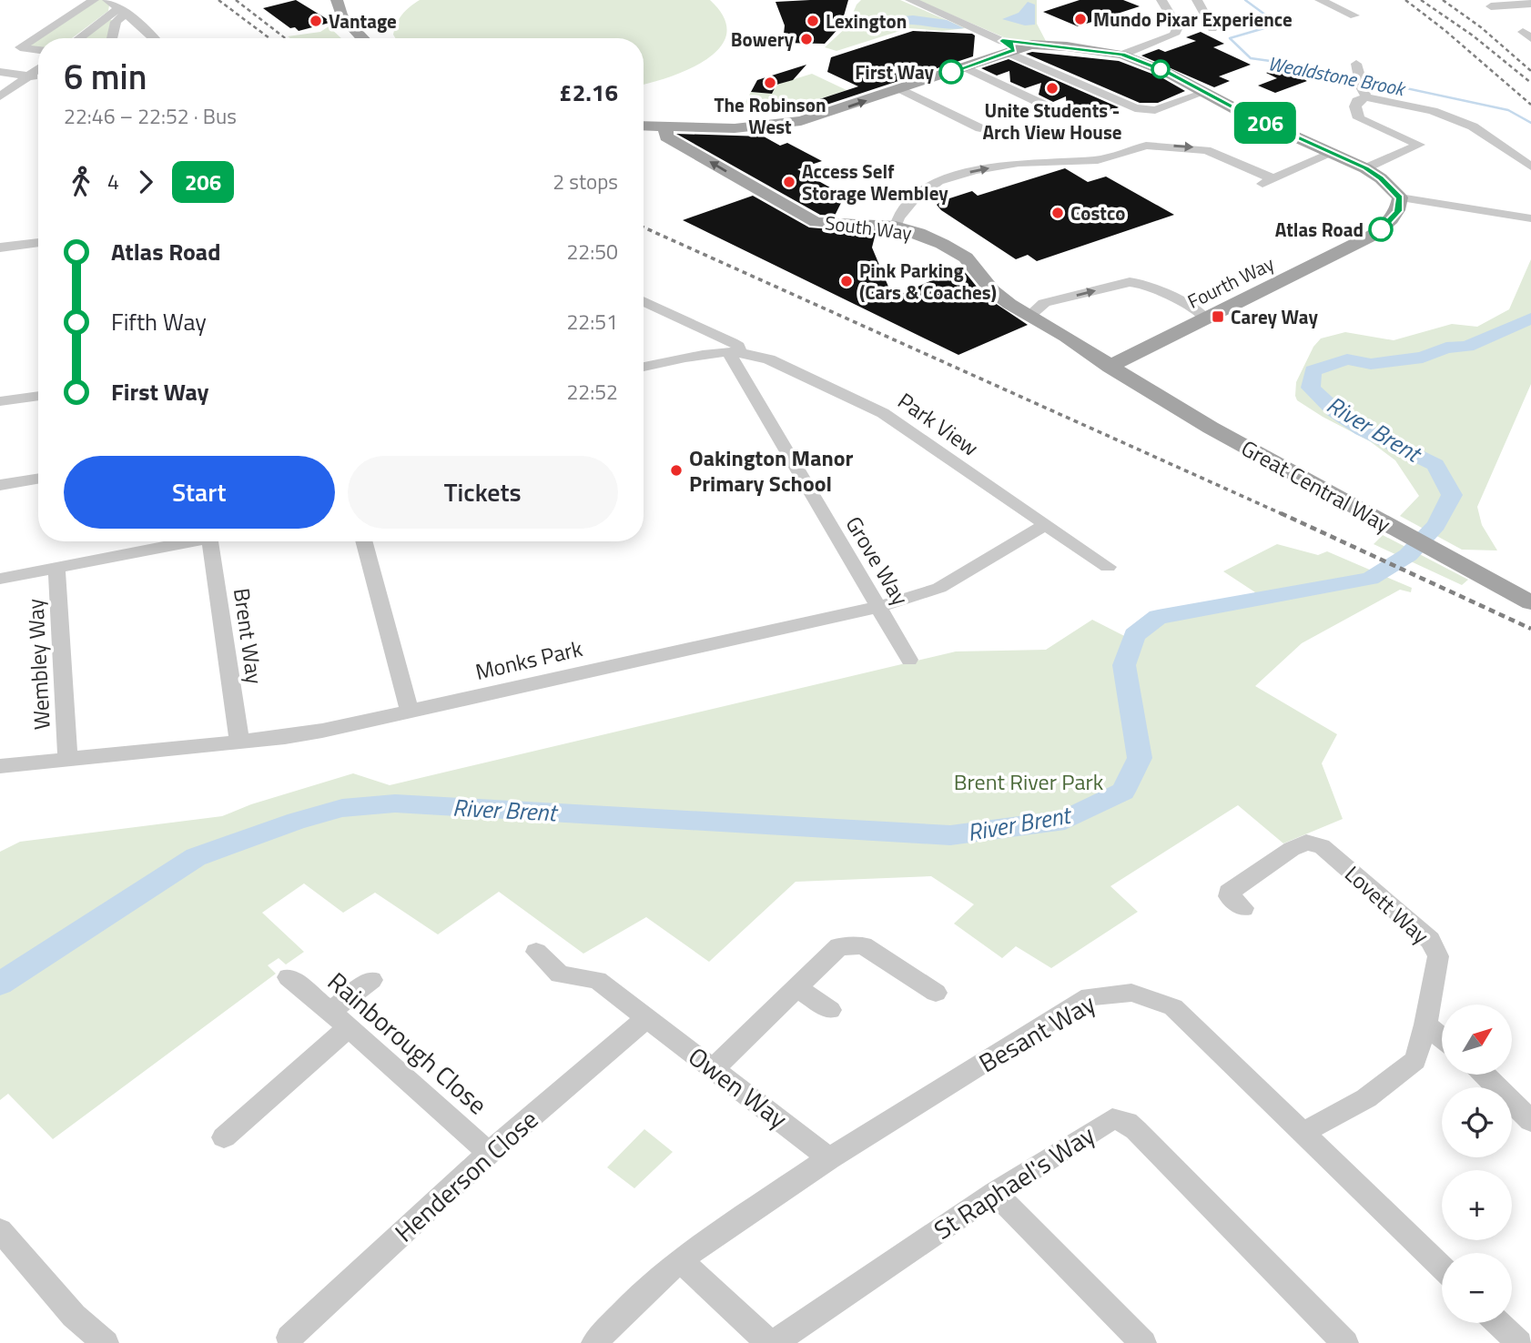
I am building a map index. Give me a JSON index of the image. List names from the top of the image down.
{
  "streets": {
    "main road": ["South Way", "Fourth Way", "Great Central Way"],
    "street": [
      "Park View",
      "Grove Way",
      "Brent Way",
      "Monks Park",
      "Wembley Way",
      "Lovett Way",
      "Besant Way",
      "Rainborough Close",
      "Owen Way",
      "Henderson Close",
      "St Raphael's Way"
    ]
  },
  "crossings": [
    ["South Way", "Fourth Way"],
    ["South Way", "Great Central Way"],
    ["Fourth Way", "Great Central Way"],
    ["Park View", "Grove Way"],
    ["Park View", "Monks Park"],
    ["Grove Way", "Monks Park"],
    ["Brent Way", "Monks Park"],
    ["Monks Park", "Wembley Way"],
    ["Lovett Way", "Besant Way"],
    ["Besant Way", "Owen Way"],
    ["Rainborough Close", "Henderson Close"],
    ["Owen Way", "Henderson Close"]
  ],
  "one_way": ["South Way"],
  "water": ["Wealdstone Brook", "River Brent"],
  "parks": ["Brent River Park"],
  "places": {
    "other": [
      "Mundo Pixar Experience",
      "Vantage",
      "Lexington",
      "Bowery",
      "First Way",
      "The Robinson West",
      "Unite Students - Arch View House",
      "Access Self Storage Wembley",
      "Costco",
      "Atlas Road",
      "Pink Parking (Cars & Coaches)",
      "Oakington Manor Primary School"
    ],
    "transit": ["Carey Way"]
  },
  "lines": ["bus line 206"],
  "north": "top right",
  "page": {
    "on_map": "206",
    "heading": ["6 min", "22:46 – 22:52 · Bus", "£2.16"],
    "legs": ["4", "206", "2 stops"],
    "list": [
      {
        "name": "Atlas Road",
        "value": "22:50"
      },
      {
        "name": "Fifth Way",
        "value": "22:51"
      },
      {
        "name": "First Way",
        "value": "22:52"
      }
    ],
    "buttons": ["Start", "Tickets"],
    "map_buttons": ["+", "−"]
  }
}
